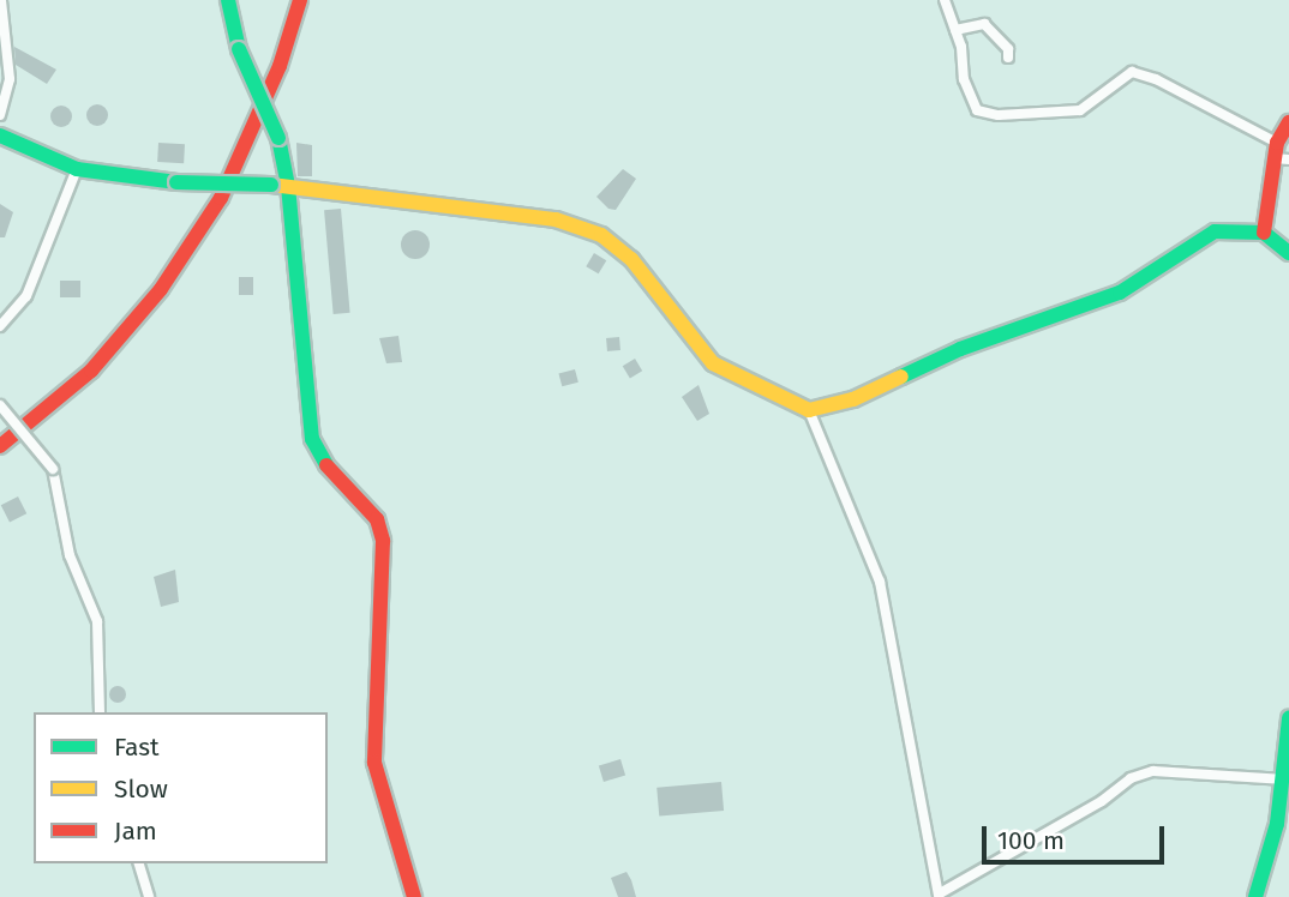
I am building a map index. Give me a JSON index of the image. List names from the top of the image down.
{
  "legend": ["Fast", "Slow", "Jam"],
  "scale_bar": "100 m"
}
